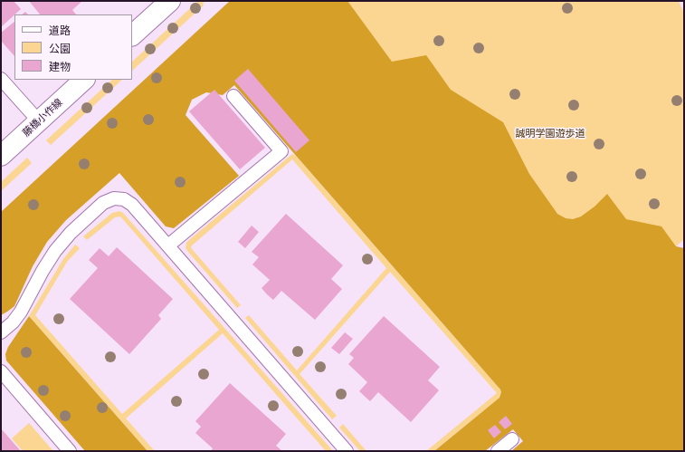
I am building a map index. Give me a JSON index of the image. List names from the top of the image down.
{
  "streets": {
    "main road": ["藤橋小作線"]
  },
  "parks": ["誠明学園遊歩道"],
  "legend": ["道路", "公園", "建物"]
}
